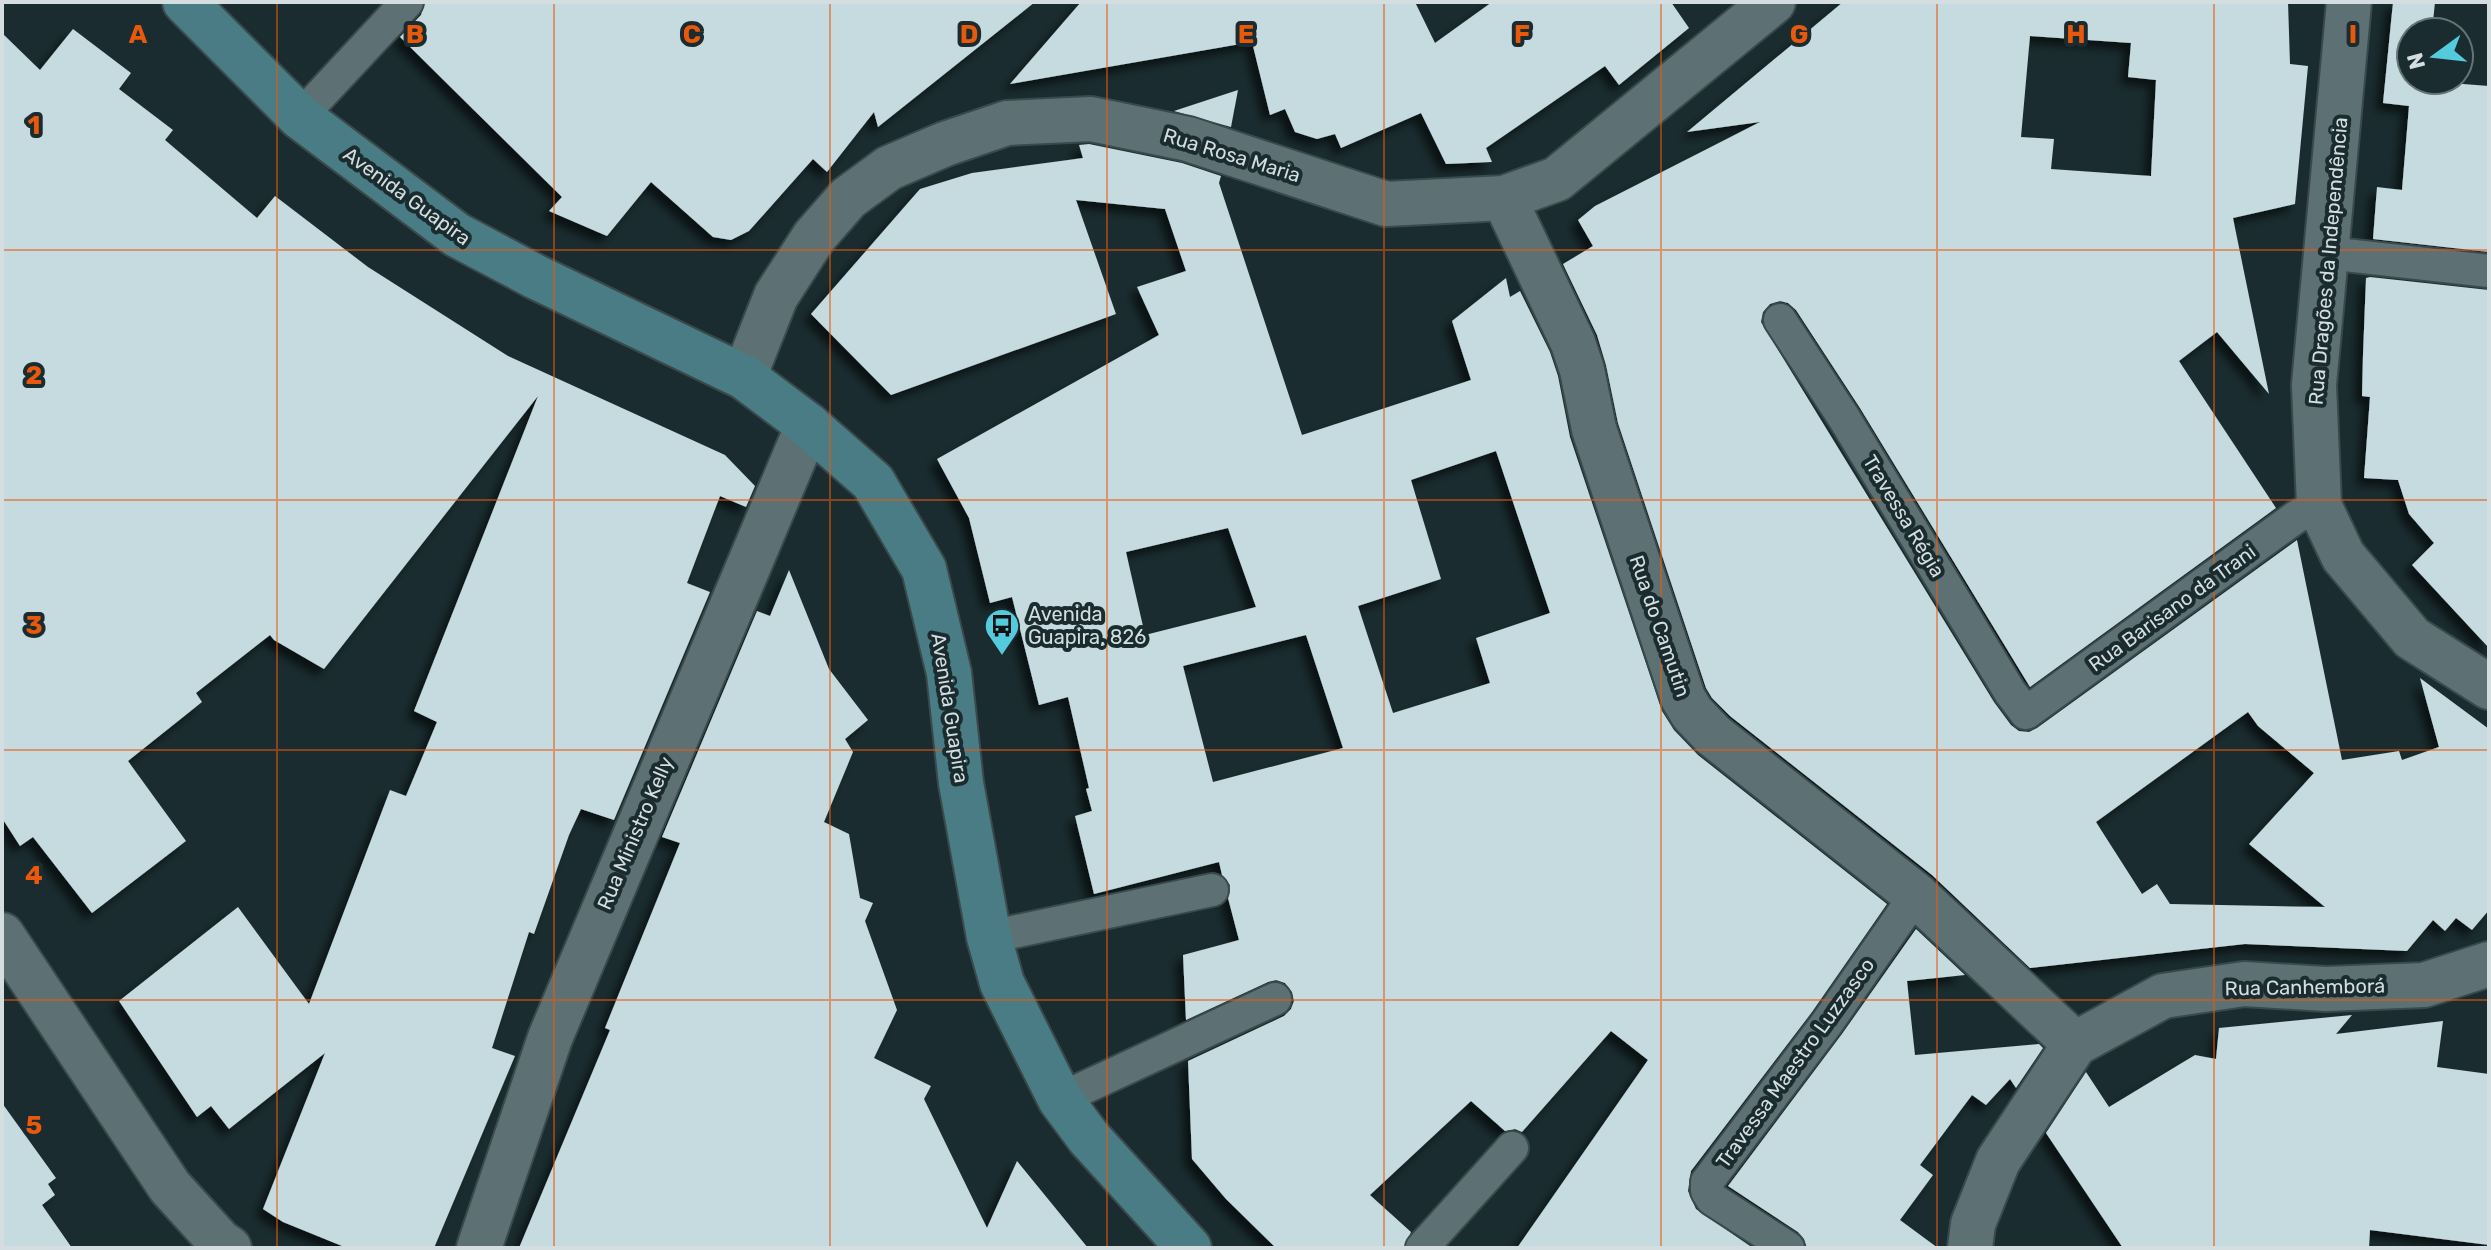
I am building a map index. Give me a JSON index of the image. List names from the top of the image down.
{
  "streets": {
    "main road": ["Avenida Guapira"],
    "street": [
      "Rua Rosa Maria",
      "Rua Dragões da Independência",
      "Rua do Camutin",
      "Rua Ministro Kelly",
      "Rua Canhemborá"
    ],
    "lane": ["Travessa Régia", "Rua Barisano da Trani", "Travessa Maestro Luzzasco"]
  },
  "crossings": [
    ["Rua Rosa Maria", "Avenida Guapira"],
    ["Rua Rosa Maria", "Rua do Camutin"],
    ["Avenida Guapira", "Rua Ministro Kelly"],
    ["Rua Dragões da Independência", "Rua Barisano da Trani"],
    ["Travessa Régia", "Rua Barisano da Trani"],
    ["Rua do Camutin", "Rua Canhemborá"],
    ["Rua do Camutin", "Travessa Maestro Luzzasco"]
  ],
  "places": {
    "bus stop": ["Avenida Guapira, 826"]
  },
  "north": "left",
  "grid": {
    "columns": [
      "A",
      "B",
      "C",
      "D",
      "E",
      "F",
      "G",
      "H",
      "I"
    ],
    "rows": [
      "1",
      "2",
      "3",
      "4",
      "5"
    ]
  }
}
